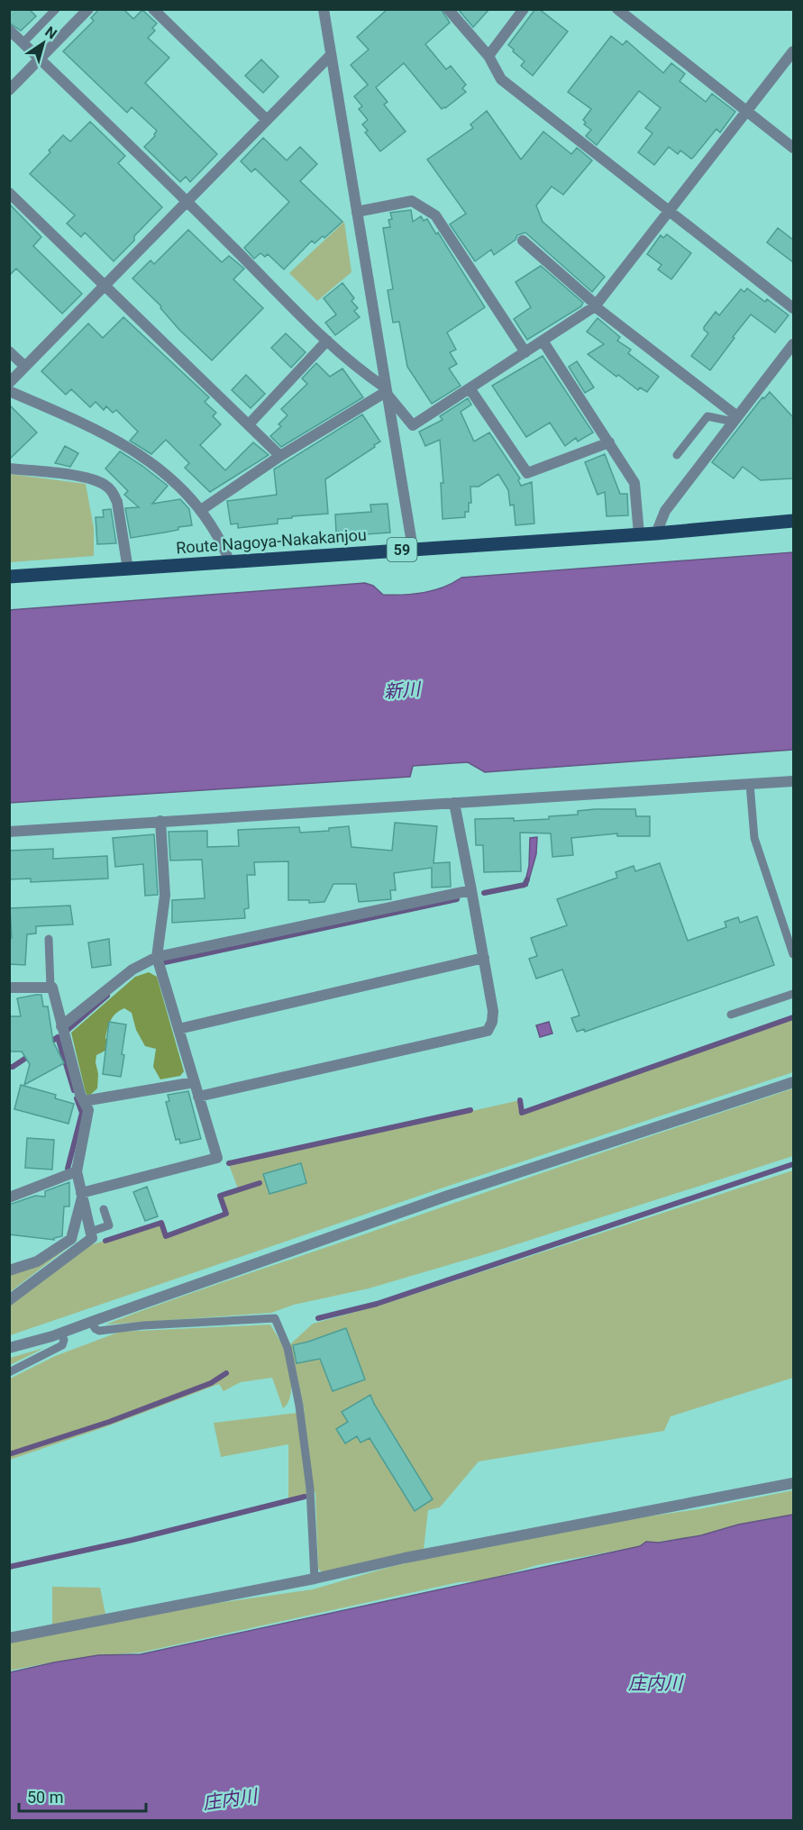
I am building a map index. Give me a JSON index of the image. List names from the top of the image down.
{
  "streets": {
    "main road": ["Route Nagoya-Nakakanjou", "59"]
  },
  "water": ["新川", "庄内川"],
  "scale_bar": "50 m",
  "north": "top right"
}
